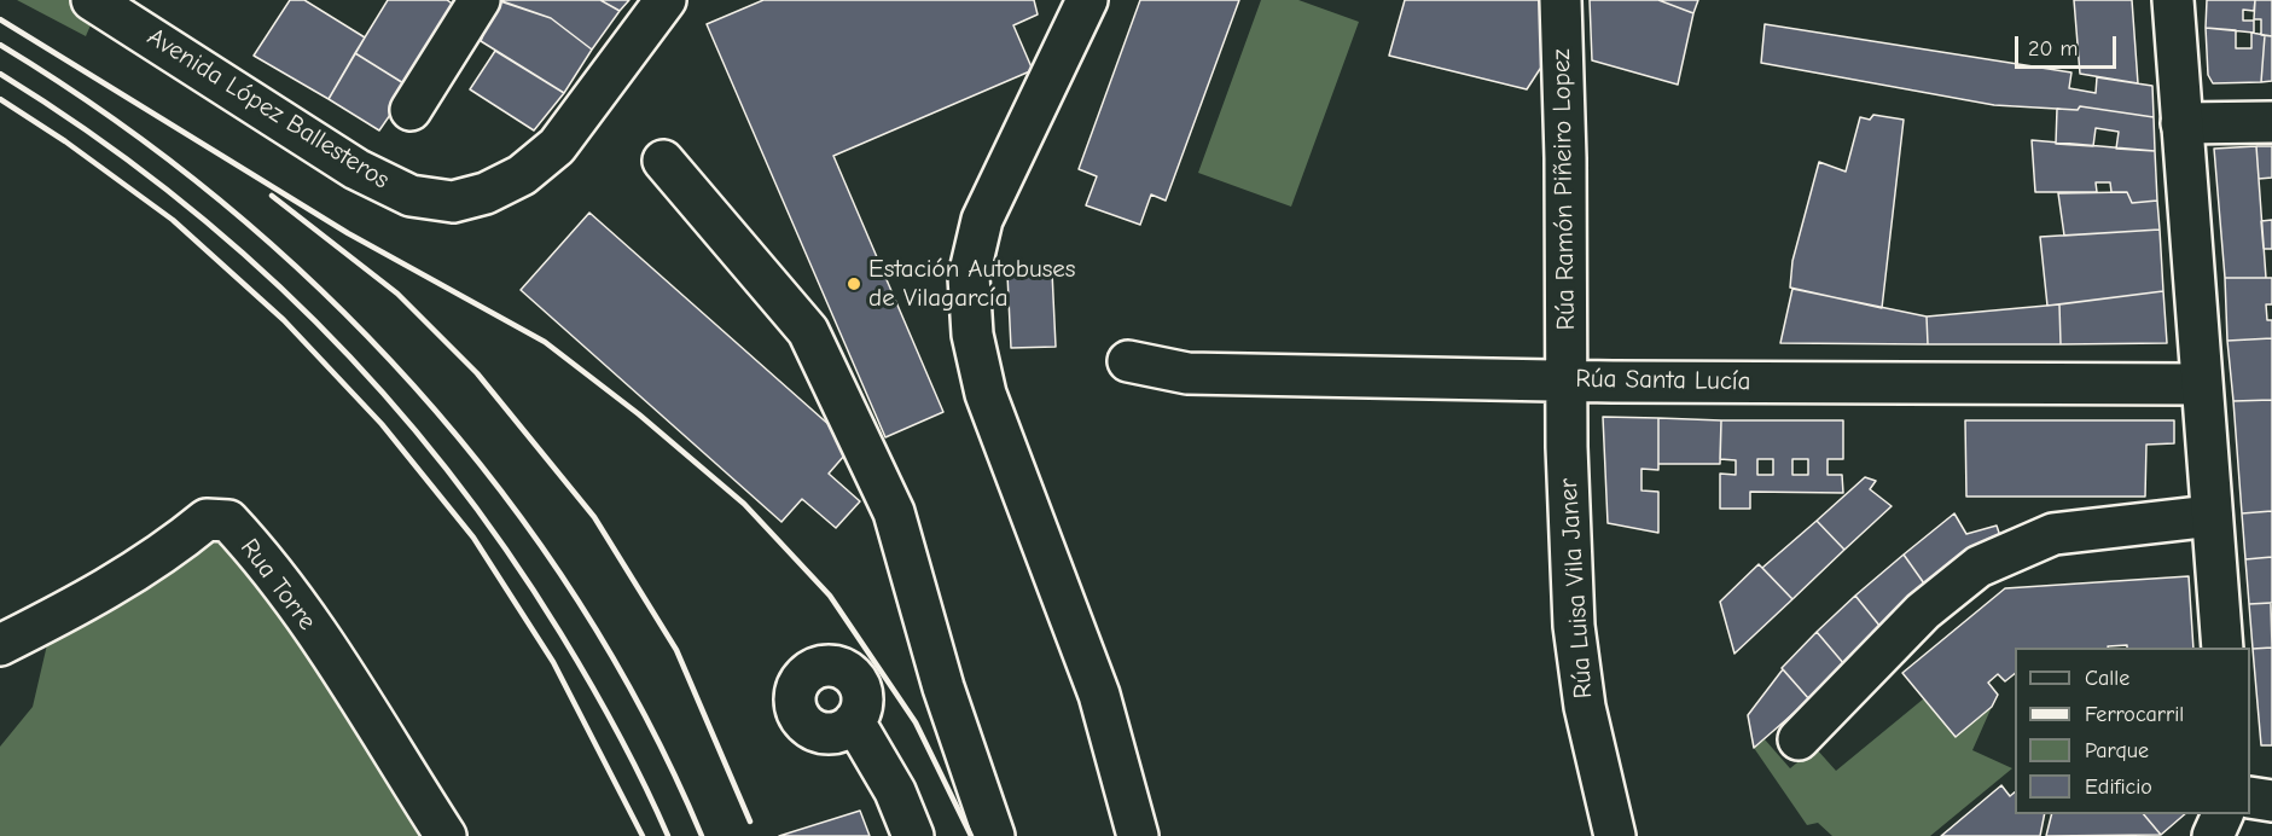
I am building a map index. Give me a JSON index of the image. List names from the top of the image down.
{
  "streets": {
    "street": [
      "Avenida López Ballesteros",
      "Rúa Ramón Piñeiro Lopez",
      "Rúa Santa Lucía",
      "Rua Torre",
      "Rúa Luisa Vila Janer"
    ]
  },
  "crossings": [
    ["Rúa Ramón Piñeiro Lopez", "Rúa Santa Lucía"],
    ["Rúa Ramón Piñeiro Lopez", "Rúa Luisa Vila Janer"],
    ["Rúa Santa Lucía", "Rúa Luisa Vila Janer"]
  ],
  "places": ["Estación Autobuses de Vilagarcía"],
  "legend": [
    "Calle",
    "Ferrocarril",
    "Parque",
    "Edificio"
  ],
  "scale_bar": "20 m"
}
